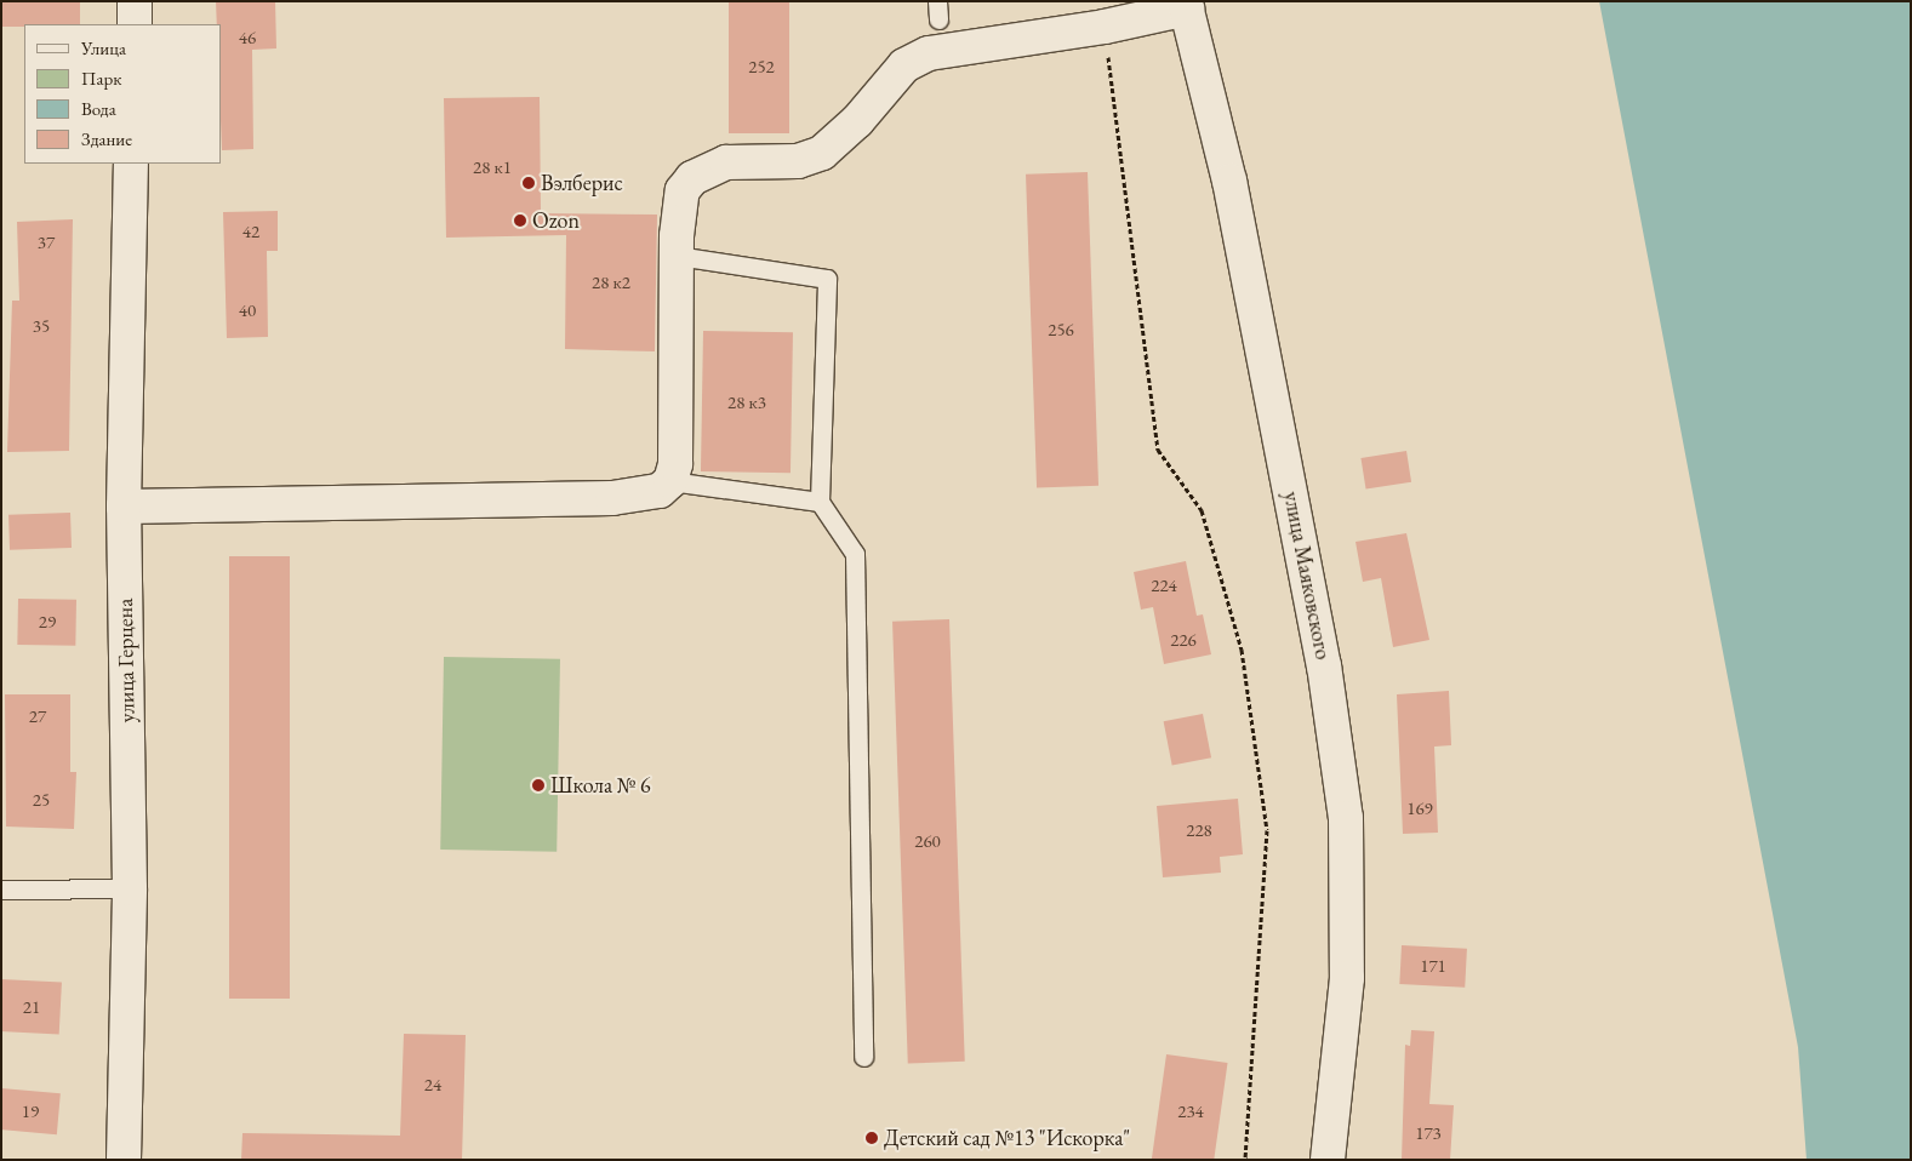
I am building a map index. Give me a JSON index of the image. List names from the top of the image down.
{
  "streets": {
    "street": ["улица Маяковского", "улица Герцена"]
  },
  "places": [
    "Вэлберис",
    "Ozon",
    "Школа № 6",
    "Детский сад №13 \"Искорка\""
  ],
  "house_numbers": [
    "46",
    "252",
    "28 к1",
    "42",
    "37",
    "28 к2",
    "40",
    "35",
    "256",
    "28 к3",
    "224",
    "29",
    "226",
    "27",
    "25",
    "169",
    "228",
    "260",
    "171",
    "21",
    "24",
    "19",
    "234",
    "173"
  ],
  "legend": [
    "Улица",
    "Парк",
    "Вода",
    "Здание"
  ]
}
